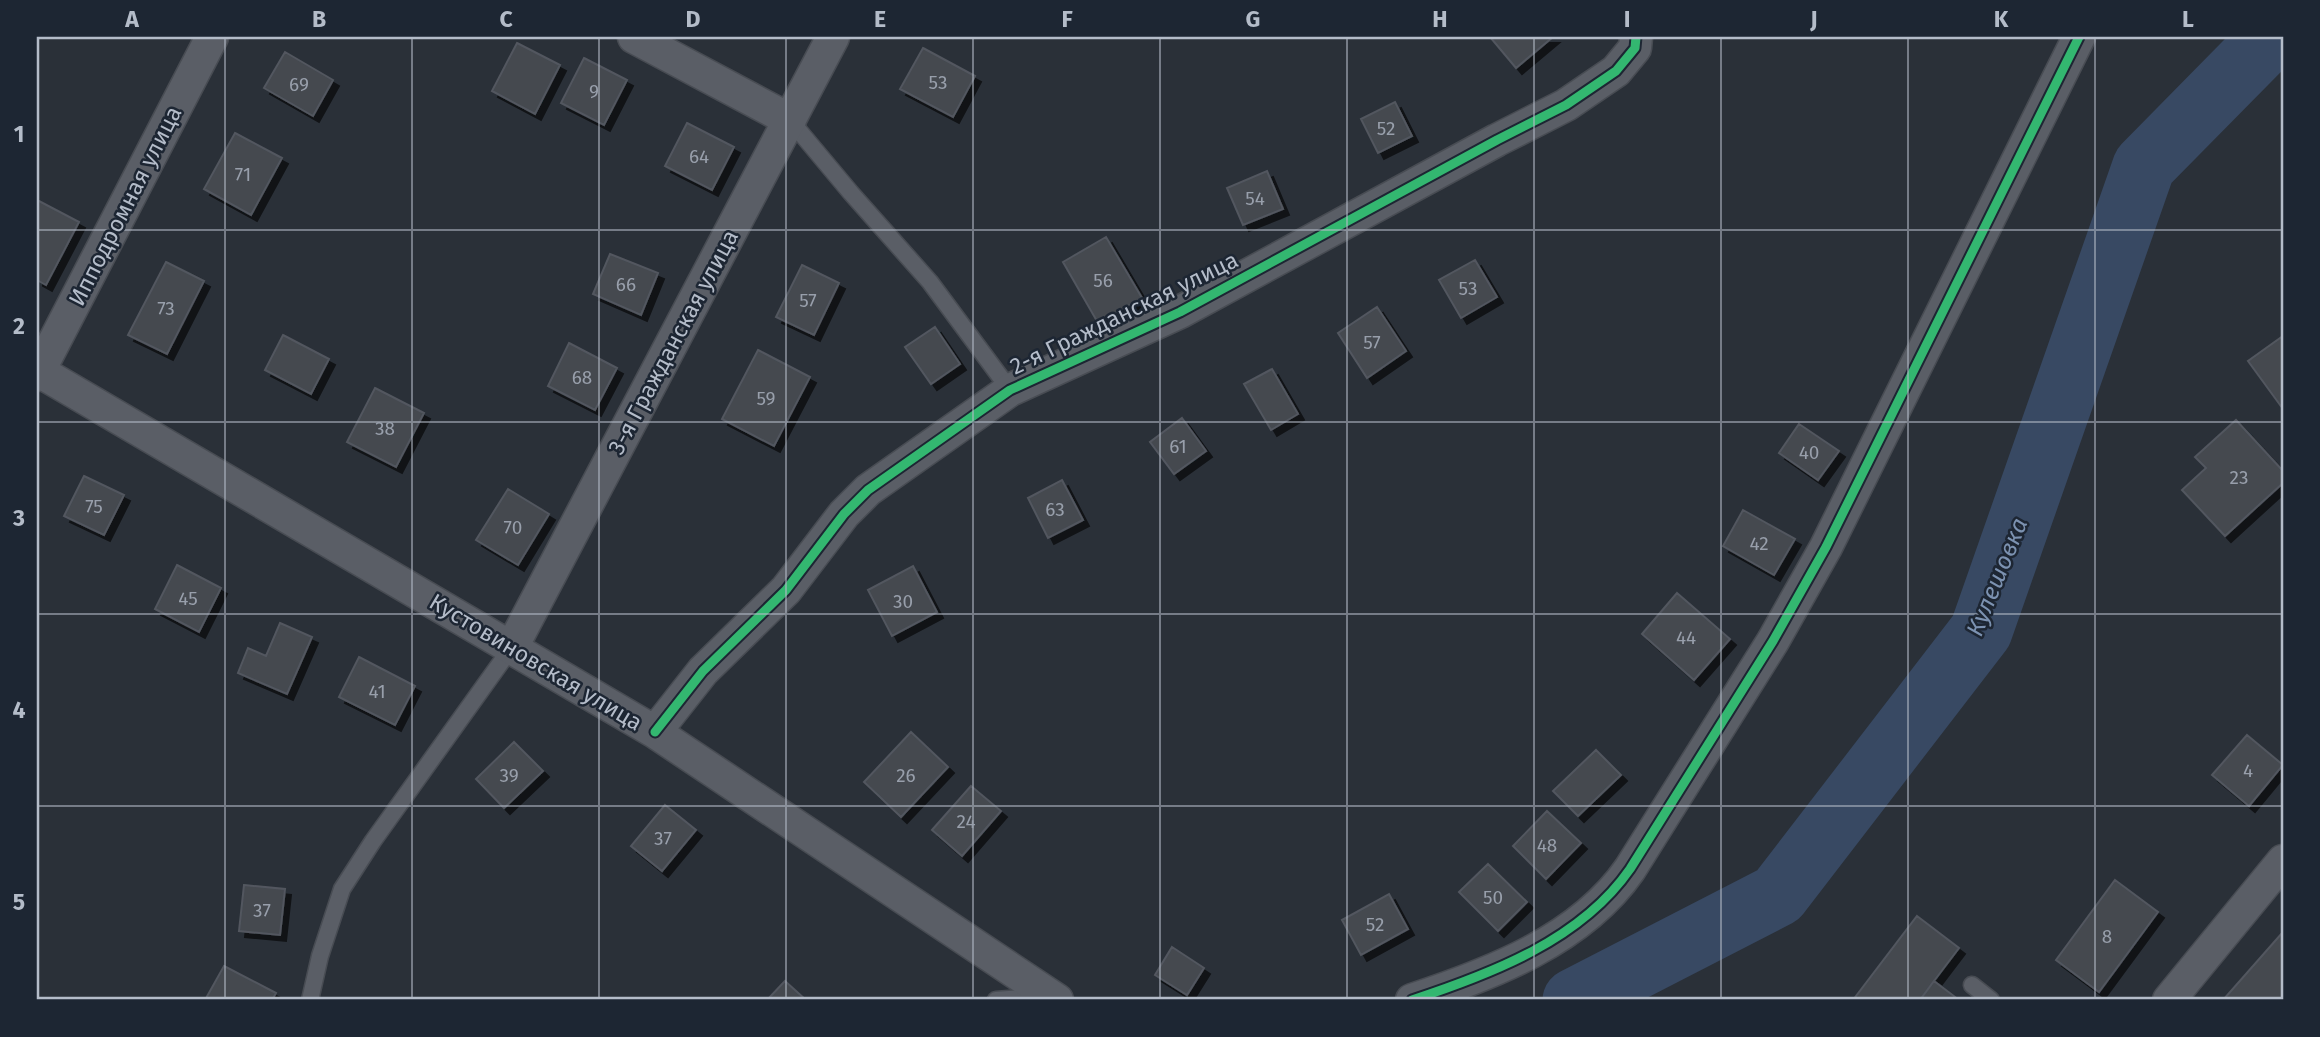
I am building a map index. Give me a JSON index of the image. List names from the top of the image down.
{
  "streets": {
    "street": [
      "Ипподромная улица",
      "2-я Гражданская улица",
      "3-я Гражданская улица",
      "Кустовиновская улица"
    ]
  },
  "crossings": [
    ["Ипподромная улица", "Кустовиновская улица"],
    ["2-я Гражданская улица", "Кустовиновская улица"],
    ["3-я Гражданская улица", "Кустовиновская улица"]
  ],
  "water": ["Кулешовка"],
  "house_numbers": [
    "53",
    "69",
    "9",
    "52",
    "64",
    "71",
    "54",
    "56",
    "66",
    "53",
    "57",
    "73",
    "57",
    "68",
    "59",
    "38",
    "61",
    "40",
    "23",
    "75",
    "63",
    "70",
    "42",
    "45",
    "30",
    "44",
    "41",
    "4",
    "39",
    "26",
    "24",
    "37",
    "48",
    "50",
    "37",
    "52",
    "8"
  ],
  "grid": {
    "columns": [
      "A",
      "B",
      "C",
      "D",
      "E",
      "F",
      "G",
      "H",
      "I",
      "J",
      "K",
      "L"
    ],
    "rows": [
      "1",
      "2",
      "3",
      "4",
      "5"
    ]
  }
}
